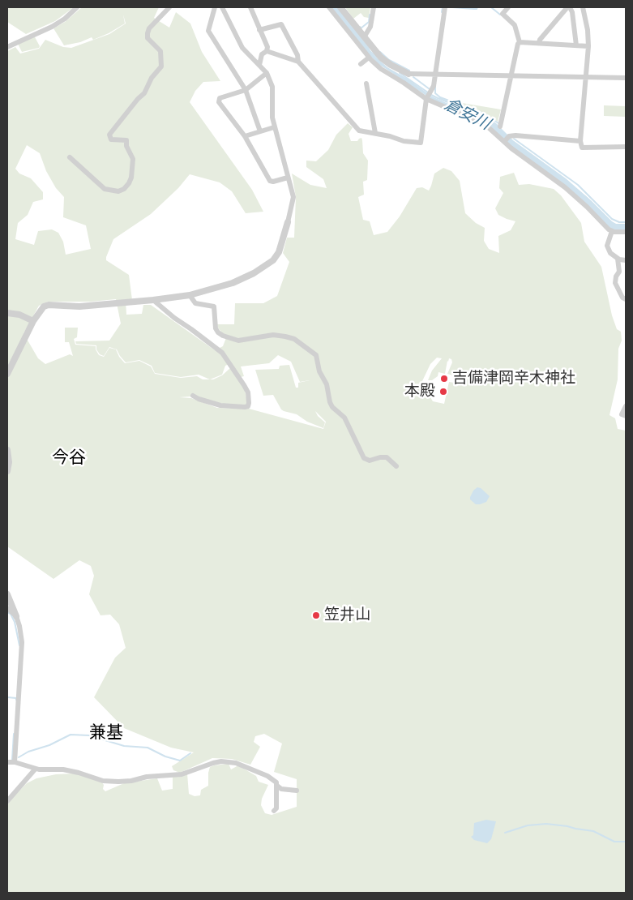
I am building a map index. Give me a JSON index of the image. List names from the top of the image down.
{
  "districts": ["今谷", "兼基"],
  "water": ["倉安川"],
  "places": ["吉備津岡辛木神社", "本殿", "笠井山"]
}
